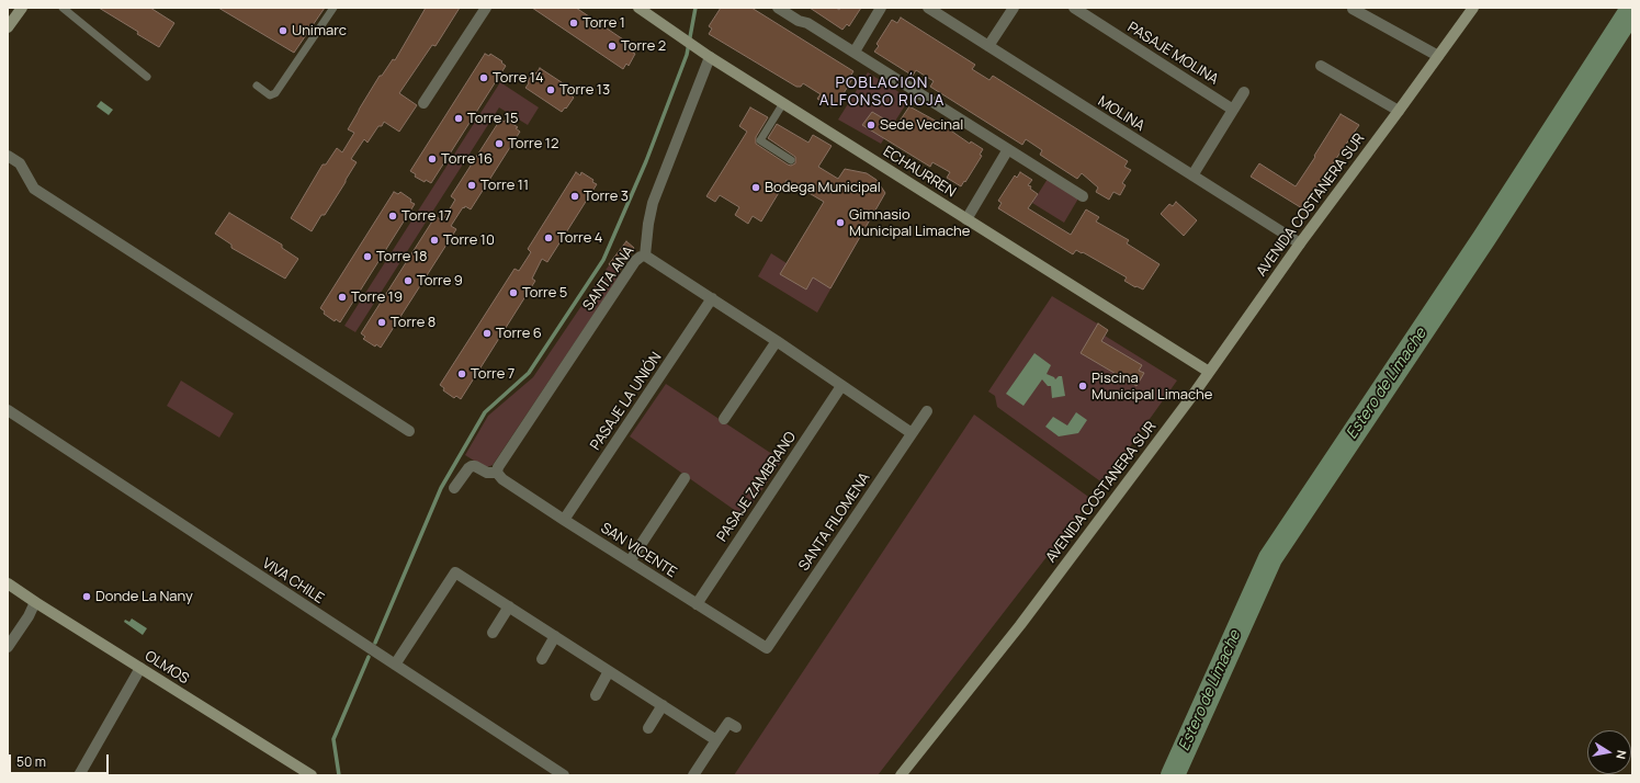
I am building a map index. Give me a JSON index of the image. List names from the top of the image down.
{
  "streets": {
    "street": [
      "PASAJE MOLINA",
      "MOLINA",
      "ECHAURREN",
      "AVENIDA COSTANERA SUR",
      "SANTA ANA",
      "PASAJE LA UNIÓN",
      "PASAJE ZAMBRANO",
      "SANTA FILOMENA",
      "SAN VICENTE",
      "VIVA CHILE",
      "OLMOS"
    ]
  },
  "crossings": [
    ["MOLINA", "AVENIDA COSTANERA SUR"],
    ["ECHAURREN", "AVENIDA COSTANERA SUR"],
    ["ECHAURREN", "SANTA ANA"],
    ["SANTA ANA", "SAN VICENTE"],
    ["PASAJE LA UNIÓN", "SAN VICENTE"],
    ["PASAJE ZAMBRANO", "SAN VICENTE"],
    ["SANTA FILOMENA", "SAN VICENTE"]
  ],
  "districts": ["POBLACIÓN ALFONSO RIOJA"],
  "water": ["Estero de Limache"],
  "places": [
    "Torre 1",
    "Unimarc",
    "Torre 2",
    "Torre 14",
    "Torre 13",
    "Torre 15",
    "Sede Vecinal",
    "Torre 12",
    "Torre 16",
    "Torre 11",
    "Bodega Municipal",
    "Torre 3",
    "Torre 17",
    "Gimnasio Municipal Limache",
    "Torre 4",
    "Torre 10",
    "Torre 18",
    "Torre 9",
    "Torre 5",
    "Torre 19",
    "Torre 8",
    "Torre 6",
    "Torre 7",
    "Piscina Municipal Limache",
    "Donde La Nany"
  ],
  "scale_bar": "50 m",
  "north": "right"
}
